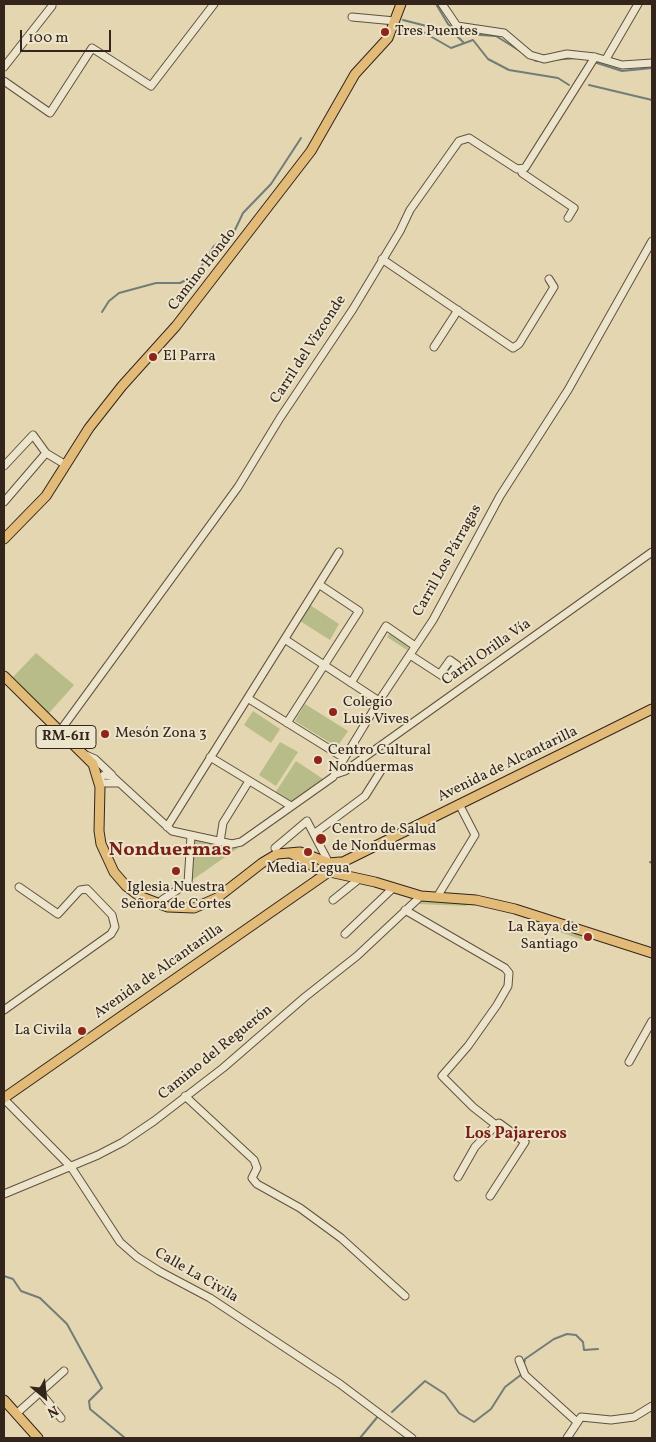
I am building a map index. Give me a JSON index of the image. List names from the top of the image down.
{
  "streets": {
    "main road": ["Camino Hondo", "RM-611", "Avenida de Alcantarilla"],
    "street": [
      "Carril del Vizconde",
      "Carril Los Párragas",
      "Carril Orilla Vía",
      "Camino del Reguerón",
      "Calle La Civila"
    ]
  },
  "crossings": [
    ["Carril del Vizconde", "RM-611"],
    ["Carril Los Párragas", "Carril Orilla Vía"],
    ["Avenida de Alcantarilla", "Calle La Civila"],
    ["Camino del Reguerón", "Calle La Civila"]
  ],
  "districts": ["Nonduermas", "Los Pajareros"],
  "places": [
    "Tres Puentes",
    "El Parra",
    "Colegio Luis Vives",
    "Mesón Zona 3",
    "Centro Cultural Nonduermas",
    "Centro de Salud de Nonduermas",
    "Media Legua",
    "Iglesia Nuestra Señora de Cortes",
    "La Raya de Santiago",
    "La Civila"
  ],
  "scale_bar": "100 m",
  "north": "bottom right"
}
